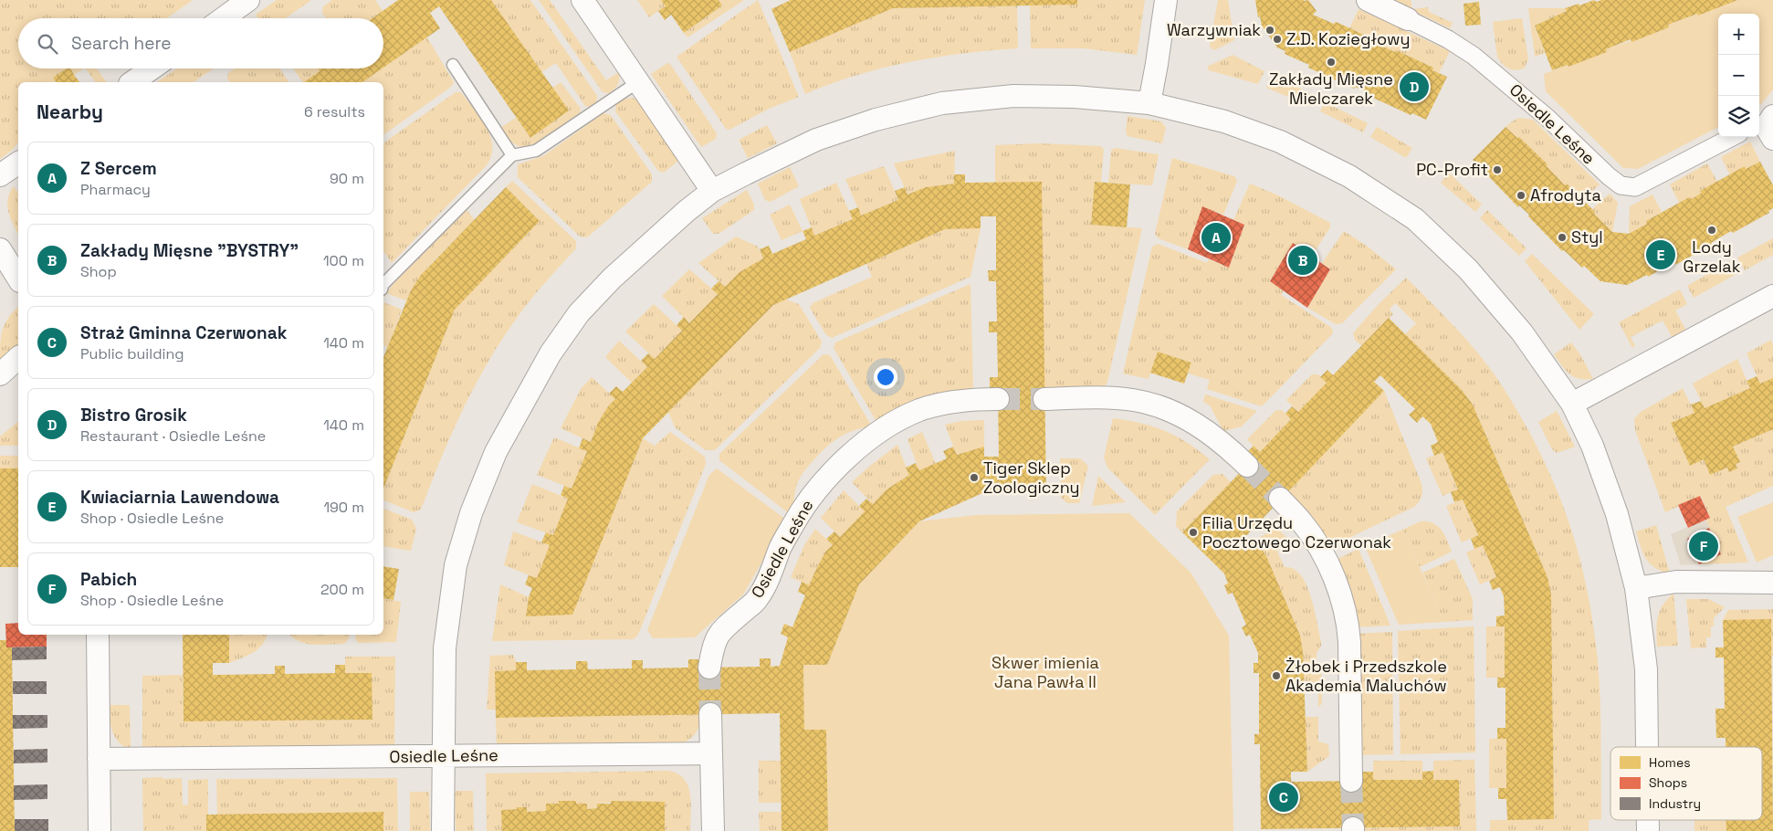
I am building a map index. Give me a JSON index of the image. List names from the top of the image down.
{
  "streets": {
    "street": ["Osiedle Leśne"]
  },
  "parks": ["Skwer imienia Jana Pawła II"],
  "places": [
    "Warzywniak",
    "Z.D. Koziegłowy",
    "Zakłady Mięsne Mielczarek",
    "PC-Profit",
    "Afrodyta",
    "Lody Grzelak",
    "Styl",
    "Tiger Sklep Zoologiczny",
    "Filia Urzędu Pocztowego Czerwonak",
    "Żłobek i Przedszkole Akademia Maluchów"
  ],
  "legend": ["Homes", "Shops", "Industry"],
  "page": {
    "map_buttons": ["+", "−"],
    "search": "Search here",
    "pins": [
      "D",
      "A",
      "E",
      "B",
      "F",
      "C"
    ],
    "heading": ["Nearby", "6 results"],
    "list": [
      {
        "mark": "A",
        "name": "Z Sercem",
        "note": "Pharmacy",
        "value": "90 m"
      },
      {
        "mark": "B",
        "name": "Zakłady Mięsne \"BYSTRY\"",
        "note": "Shop",
        "value": "100 m"
      },
      {
        "mark": "C",
        "name": "Straż Gminna Czerwonak",
        "note": "Public building",
        "value": "140 m"
      },
      {
        "mark": "D",
        "name": "Bistro Grosik",
        "note": "Restaurant · Osiedle Leśne",
        "value": "140 m"
      },
      {
        "mark": "E",
        "name": "Kwiaciarnia Lawendowa",
        "note": "Shop · Osiedle Leśne",
        "value": "190 m"
      },
      {
        "mark": "F",
        "name": "Pabich",
        "note": "Shop · Osiedle Leśne",
        "value": "200 m"
      }
    ]
  }
}
